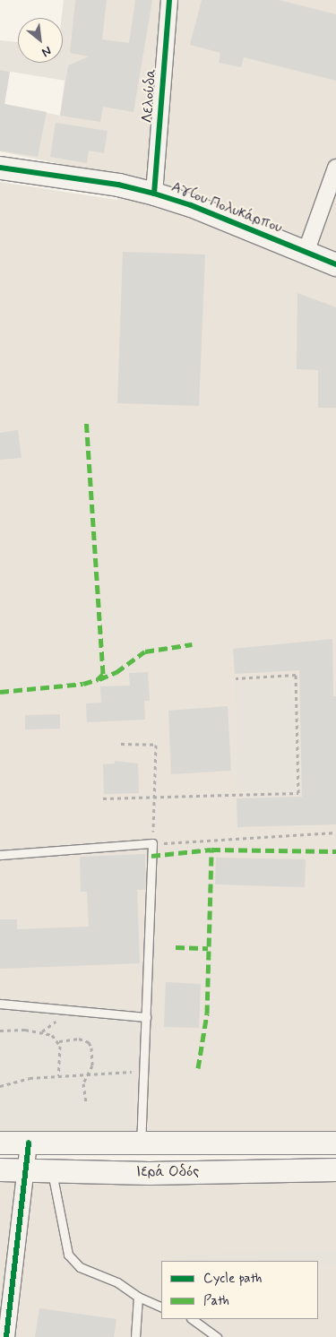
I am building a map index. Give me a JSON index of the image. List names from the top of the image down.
{
  "streets": {
    "main road": ["Αγίου Πολυκάρπου", "Ιερά Οδός"],
    "street": ["Λελούδα"]
  },
  "crossings": [
    ["Λελούδα", "Αγίου Πολυκάρπου"]
  ],
  "legend": ["Cycle path", "Path"],
  "north": "bottom right"
}
